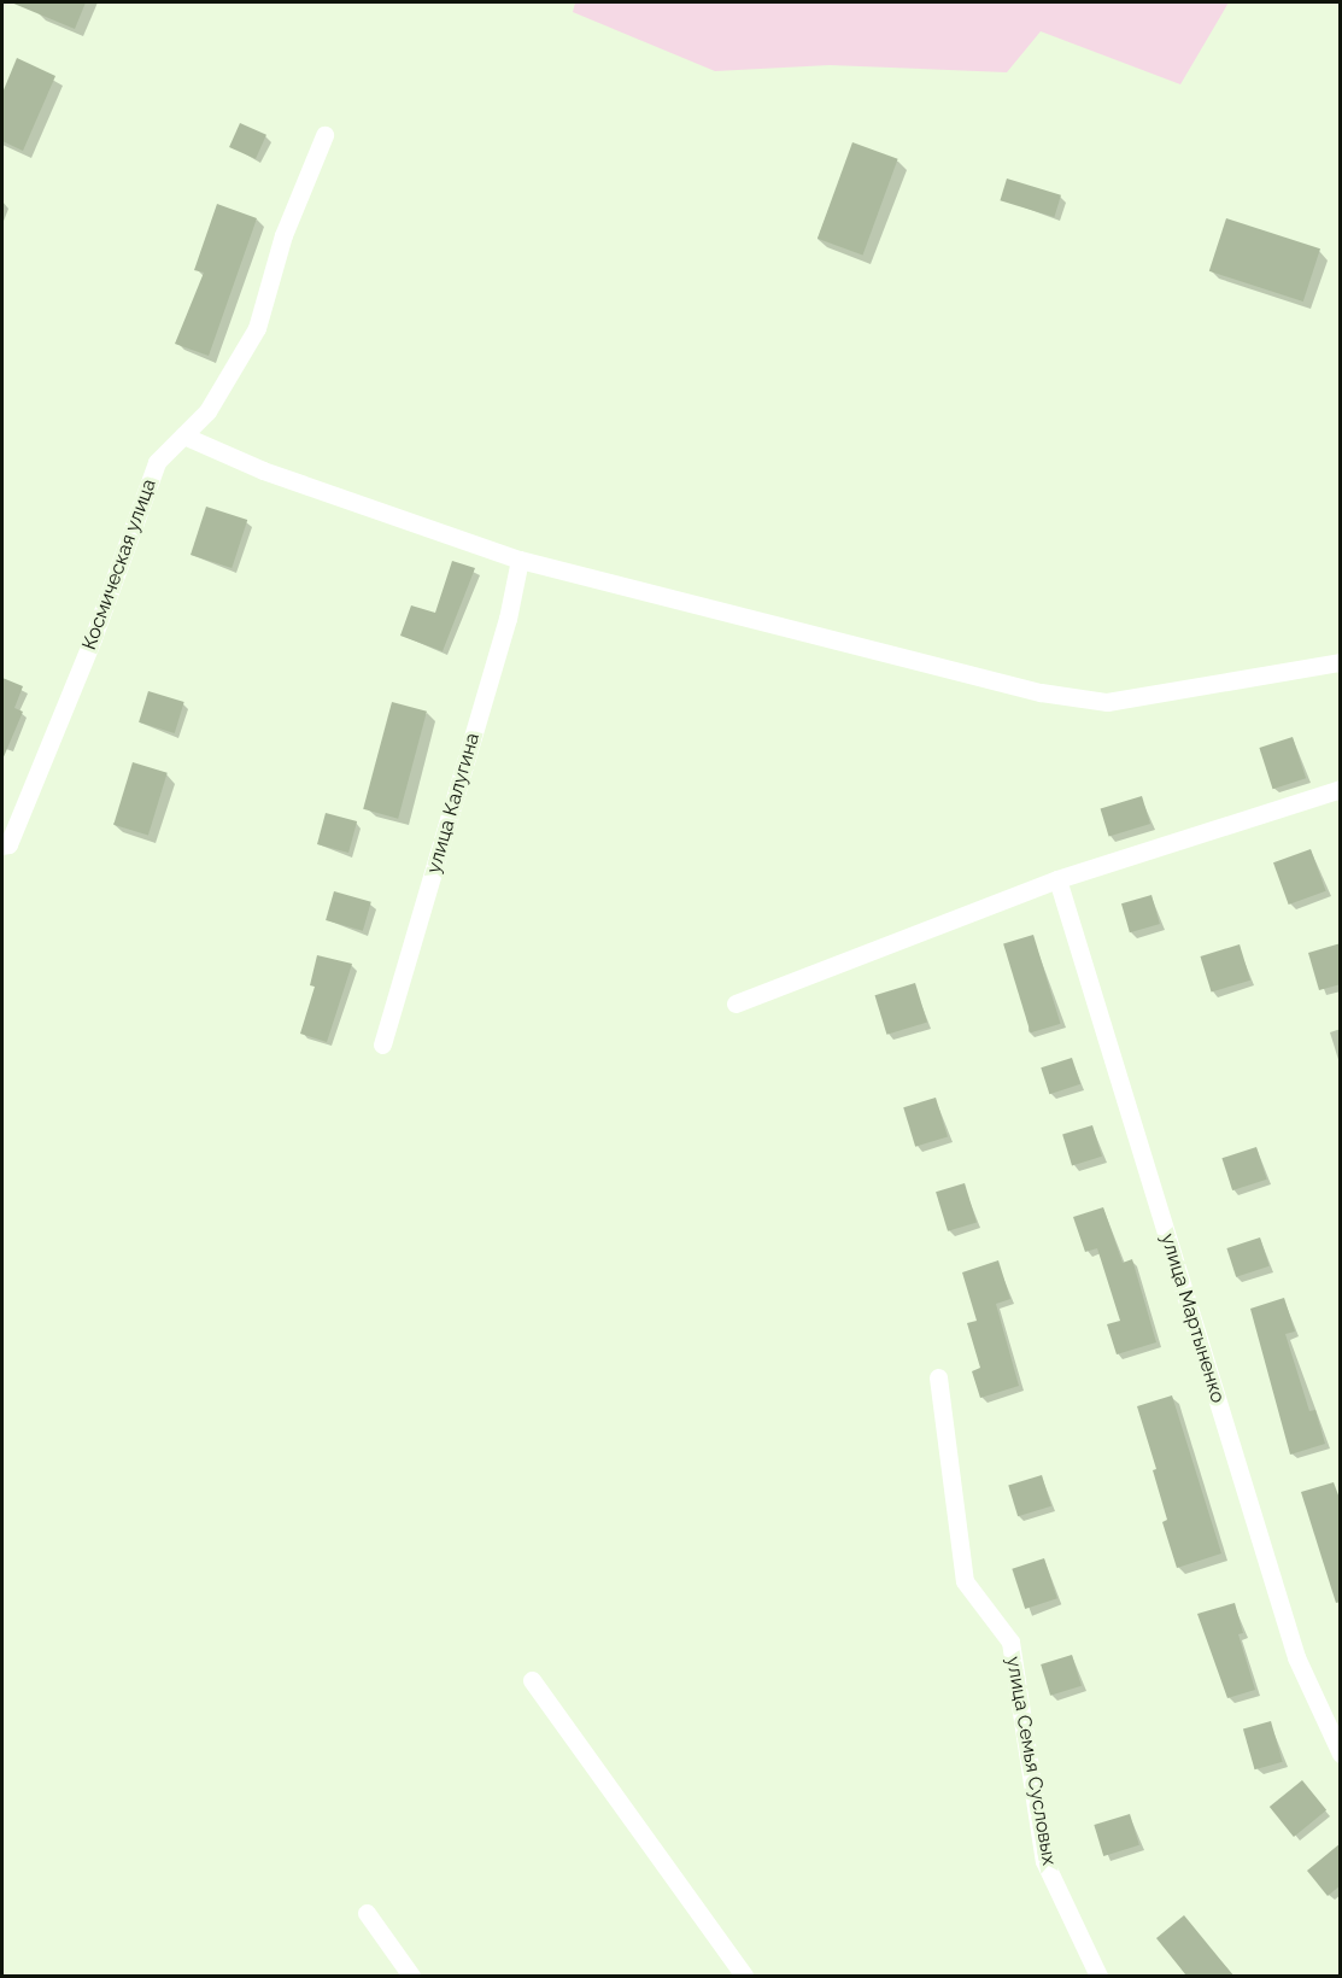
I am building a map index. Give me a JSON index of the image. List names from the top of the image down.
{
  "streets": {
    "street": [
      "Космическая улица",
      "улица Калугина",
      "улица Мартыненко",
      "улица Семья Сусловых"
    ]
  }
}
